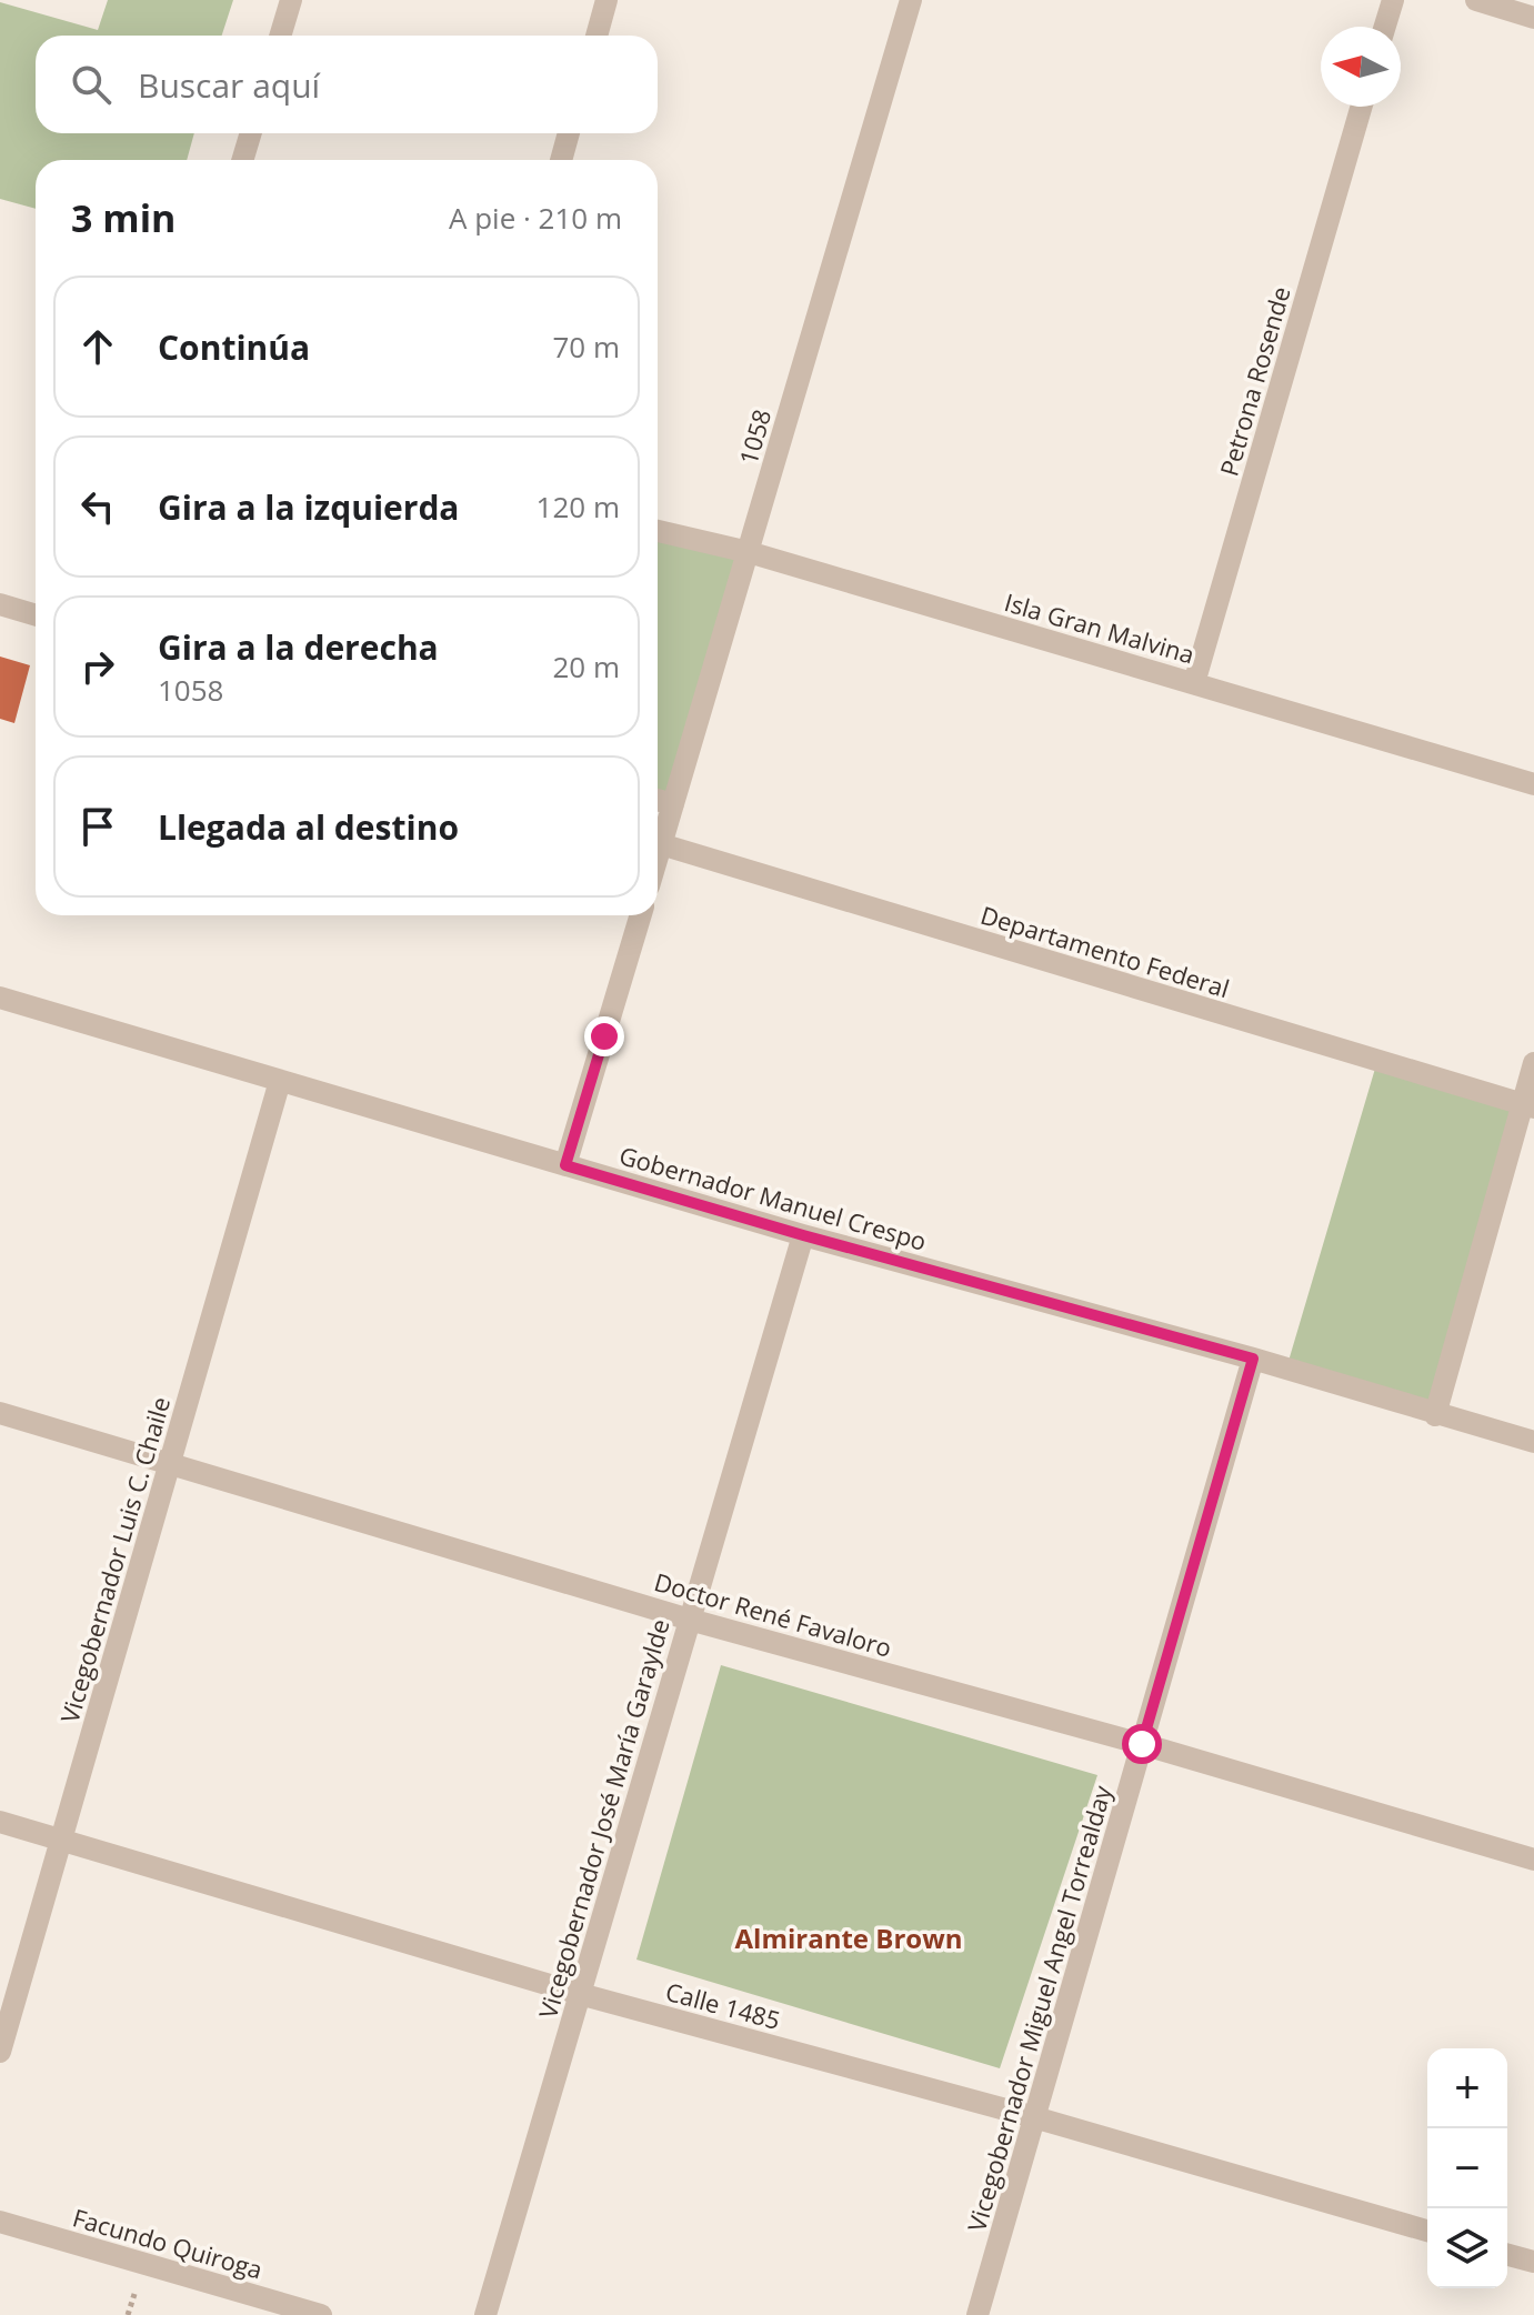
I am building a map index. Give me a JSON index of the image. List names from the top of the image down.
{
  "streets": {
    "street": [
      "Petrona Rosende",
      "1058",
      "Isla Gran Malvina",
      "Departamento Federal",
      "Gobernador Manuel Crespo",
      "Vicegobernador Luis C. Chaile",
      "Doctor René Favaloro",
      "Vicegobernador José María Garaylde",
      "Calle 1485",
      "Vicegobernador Miguel Angel Torrealday",
      "Facundo Quiroga"
    ]
  },
  "crossings": [
    ["Petrona Rosende", "Isla Gran Malvina"],
    ["1058", "Isla Gran Malvina"],
    ["1058", "Departamento Federal"],
    ["Gobernador Manuel Crespo", "Vicegobernador Luis C. Chaile"],
    ["Gobernador Manuel Crespo", "Vicegobernador José María Garaylde"],
    ["Gobernador Manuel Crespo", "Vicegobernador Miguel Angel Torrealday"],
    ["Vicegobernador Luis C. Chaile", "Doctor René Favaloro"],
    ["Vicegobernador Luis C. Chaile", "Calle 1485"],
    ["Doctor René Favaloro", "Vicegobernador José María Garaylde"],
    ["Doctor René Favaloro", "Vicegobernador Miguel Angel Torrealday"],
    ["Vicegobernador José María Garaylde", "Calle 1485"],
    ["Calle 1485", "Vicegobernador Miguel Angel Torrealday"]
  ],
  "districts": ["Almirante Brown"],
  "north": "left",
  "page": {
    "search": "Buscar aquí",
    "heading": ["3 min", "A pie · 210 m"],
    "list": [
      ["Continúa", "70 m"],
      ["Gira a la izquierda", "120 m"],
      ["Gira a la derecha", "1058", "20 m"],
      "Llegada al destino"
    ],
    "map_buttons": ["+", "−"]
  }
}
